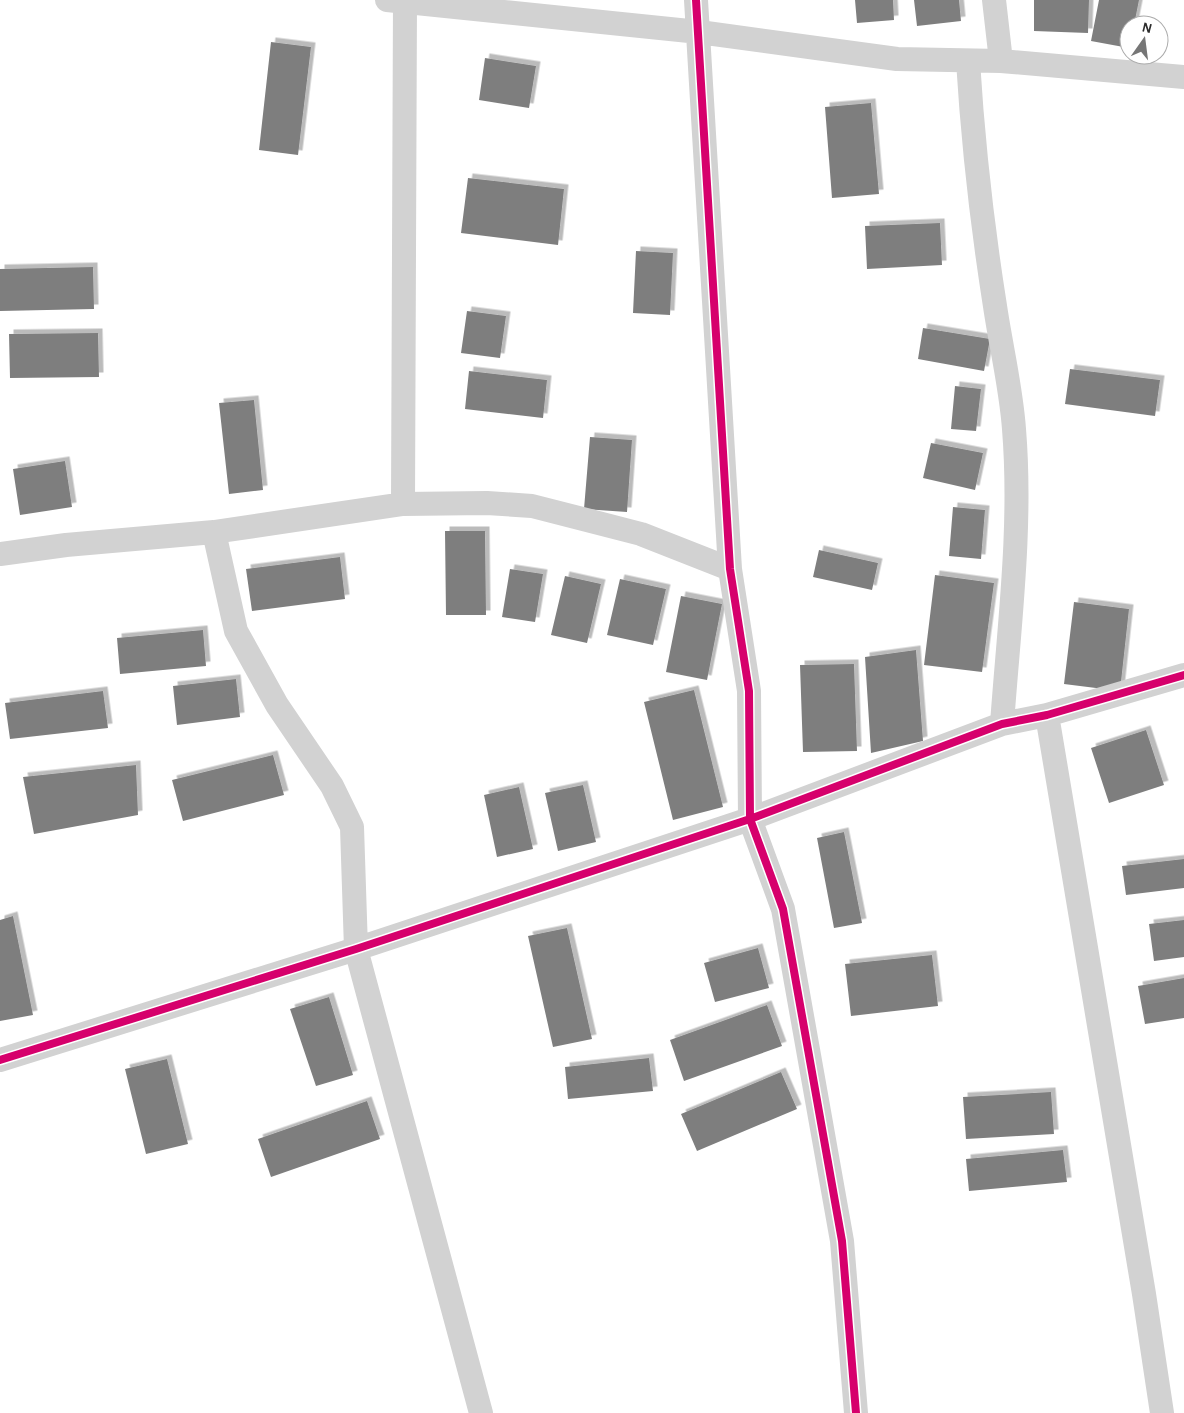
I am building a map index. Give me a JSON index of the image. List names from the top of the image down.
{
  "north": "top"
}
